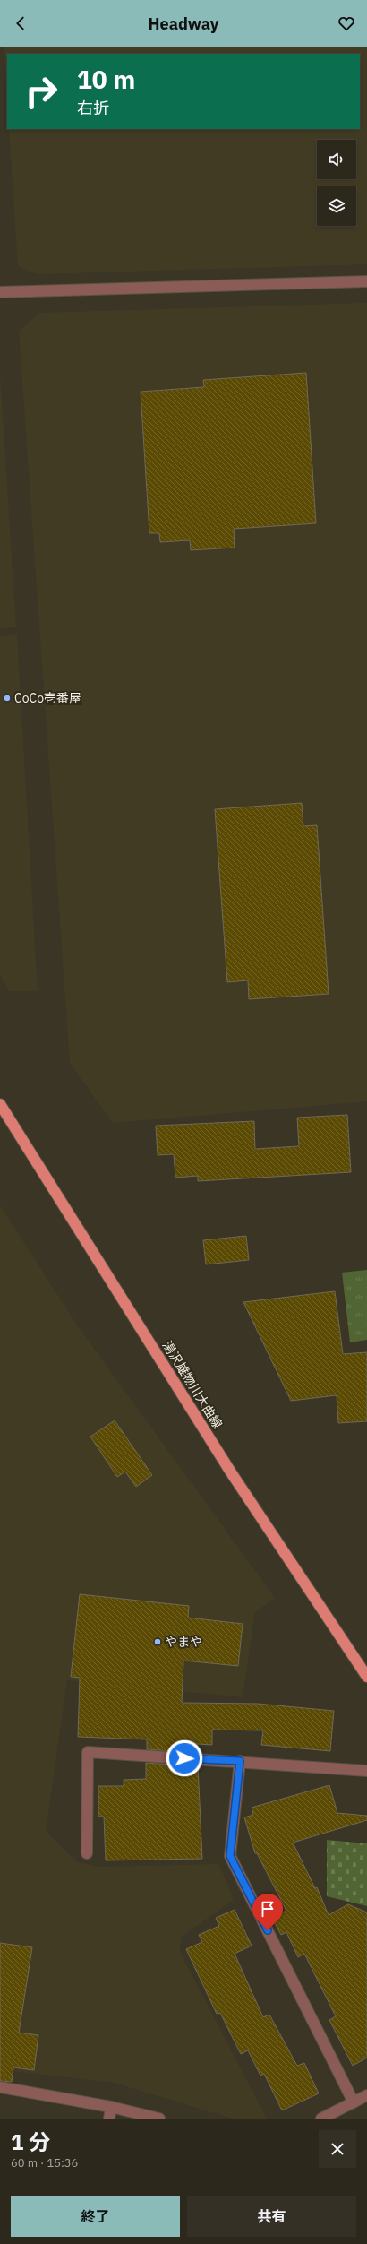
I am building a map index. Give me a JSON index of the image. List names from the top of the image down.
{
  "streets": {
    "main road": ["湯沢雄物川大曲線"]
  },
  "places": ["CoCo壱番屋", "やまや"],
  "page": {
    "header": "Headway",
    "turn": ["10 m", "右折"],
    "heading": ["1 分", "60 m · 15:36"],
    "buttons": ["終了", "共有"]
  }
}
